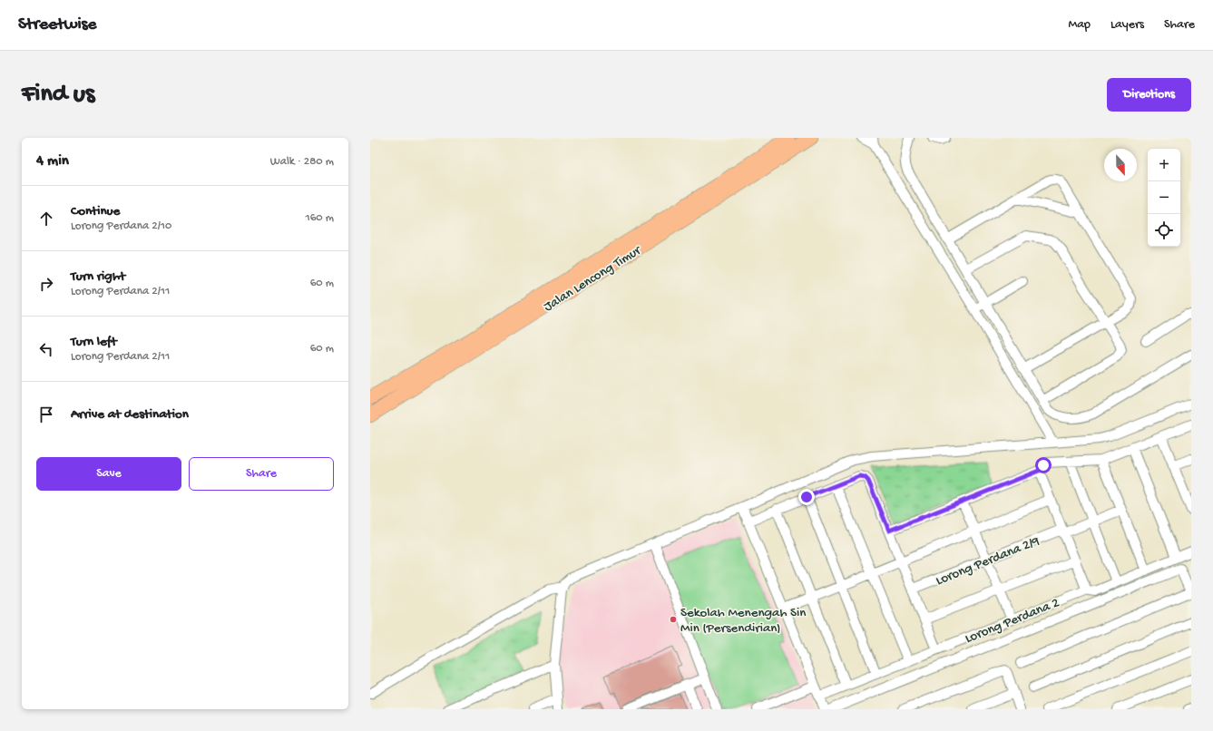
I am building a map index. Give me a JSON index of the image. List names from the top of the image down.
{
  "streets": {
    "highway": ["Jalan Lencong Timur"],
    "street": ["Lorong Perdana 2/9", "Lorong Perdana 2"]
  },
  "places": ["Sekolah Menengah Sin Min (Persendirian)"],
  "north": "bottom",
  "page": {
    "header": "Streetwise",
    "nav": ["Map", "Layers", "Share"],
    "buttons": [
      "Directions",
      ["Save", "Share"]
    ],
    "title": "Find us",
    "heading": ["4 min", "Walk · 280 m"],
    "map_buttons": ["+", "−"],
    "list": [
      ["Continue", "Lorong Perdana 2/10", "160 m"],
      ["Turn right", "Lorong Perdana 2/11", "60 m"],
      ["Turn left", "Lorong Perdana 2/11", "60 m"],
      "Arrive at destination"
    ]
  }
}
